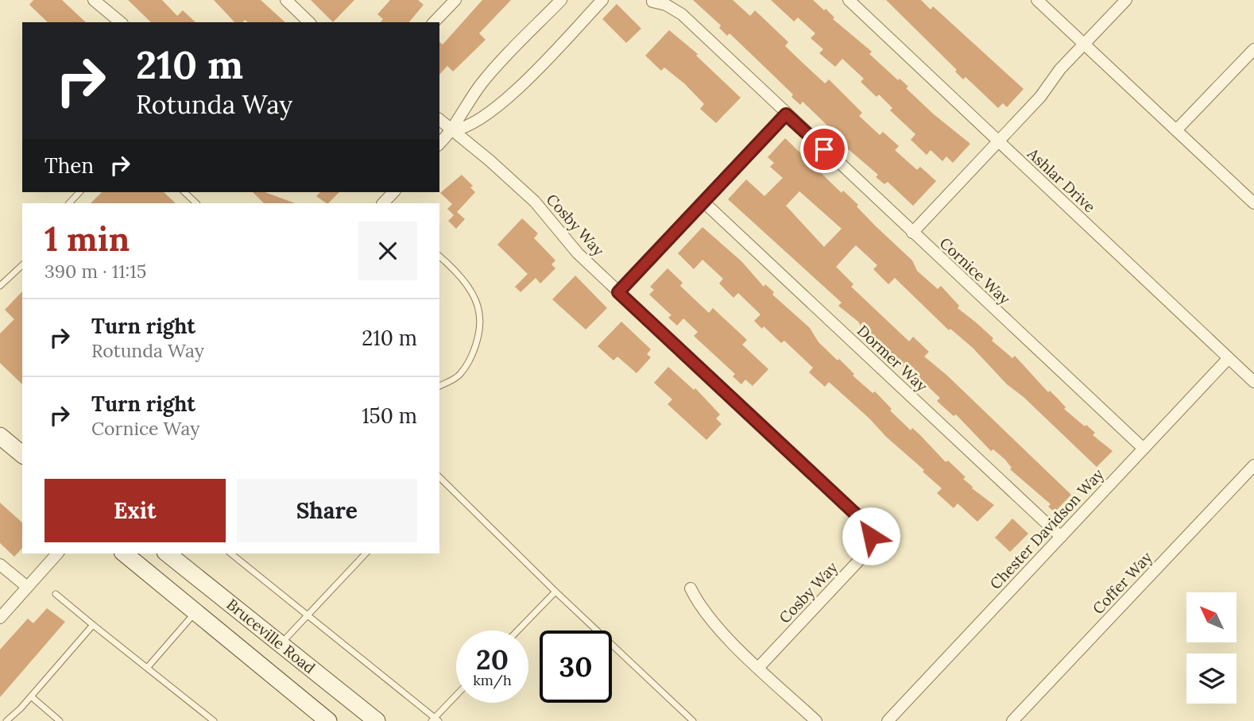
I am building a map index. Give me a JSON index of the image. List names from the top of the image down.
{
  "streets": {
    "main road": ["Bruceville Road"],
    "street": [
      "Ashlar Drive",
      "Cosby Way",
      "Cornice Way",
      "Dormer Way",
      "Chester Davidson Way",
      "Coffer Way"
    ]
  },
  "crossings": [
    ["Ashlar Drive", "Chester Davidson Way"],
    ["Cornice Way", "Chester Davidson Way"],
    ["Dormer Way", "Chester Davidson Way"]
  ],
  "north": "top left",
  "page": {
    "turn": ["210 m", "Rotunda Way"],
    "then": "Then",
    "heading": ["1 min", "390 m · 11:15"],
    "list": [
      {
        "name": "Turn right",
        "note": "Rotunda Way",
        "value": "210 m"
      },
      {
        "name": "Turn right",
        "note": "Cornice Way",
        "value": "150 m"
      }
    ],
    "buttons": ["Exit", "Share"],
    "speed": "20 km/h",
    "limit": "30"
  }
}
